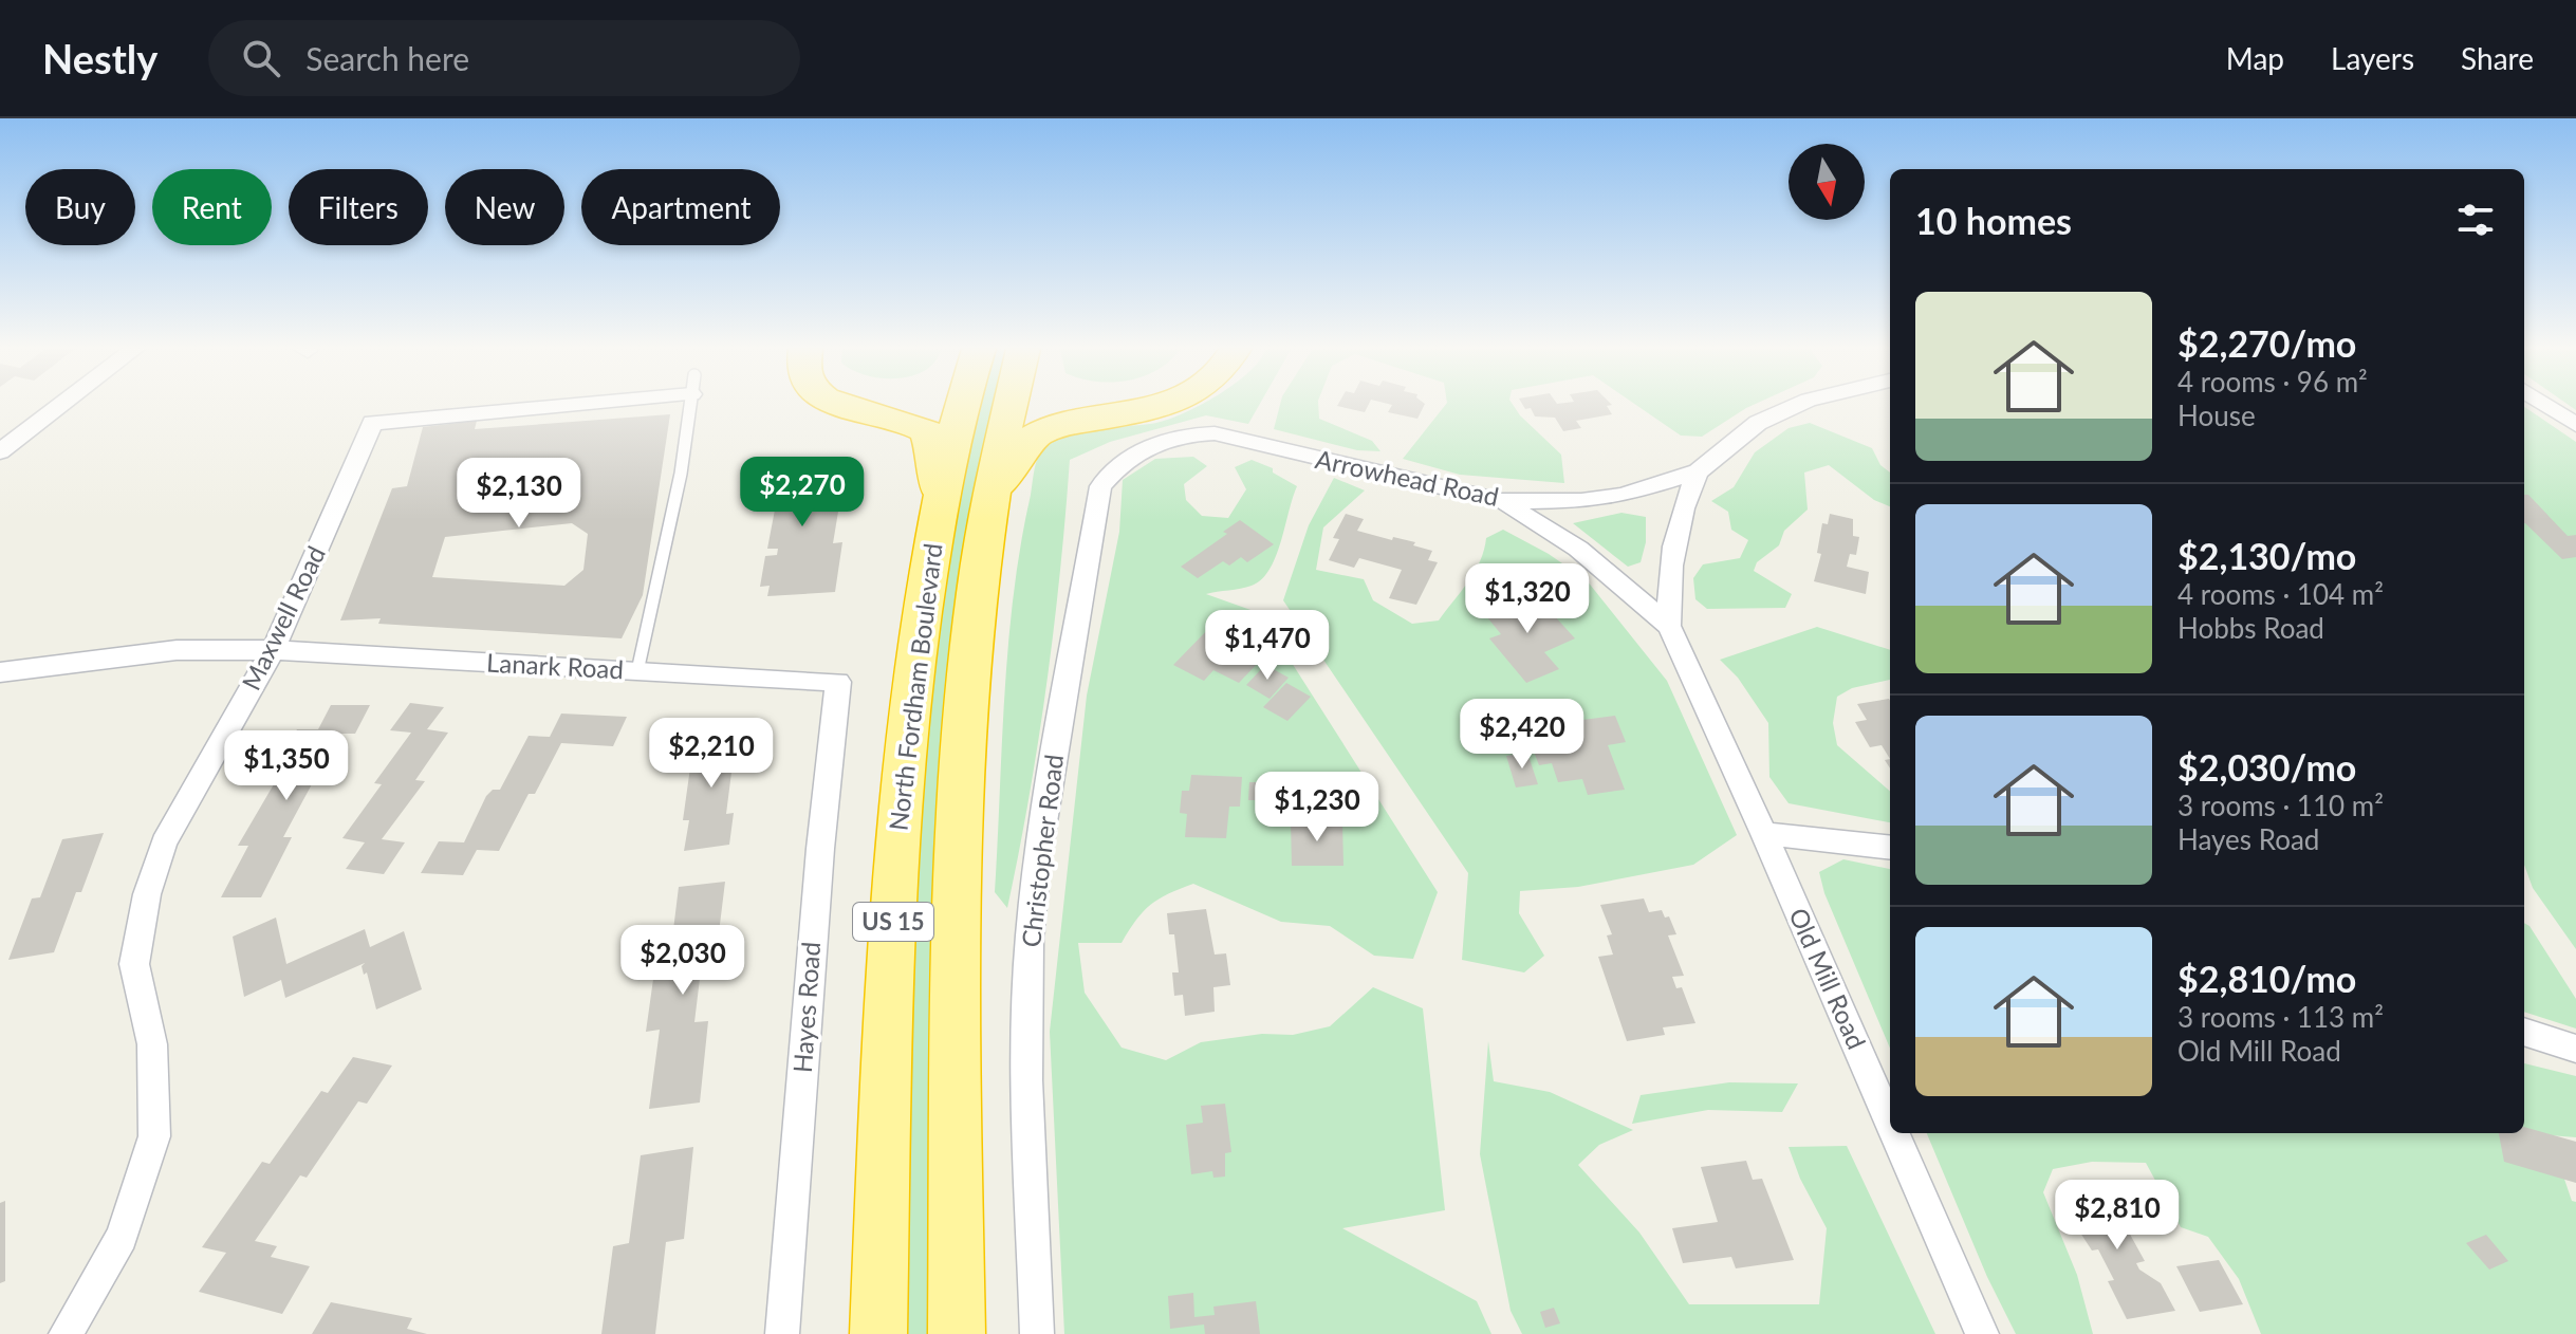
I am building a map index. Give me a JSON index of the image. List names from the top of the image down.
{
  "streets": {
    "highway": ["North Fordham Boulevard", "US 15"],
    "street": [
      "Arrowhead Road",
      "Maxwell Road",
      "Lanark Road",
      "Christopher Road",
      "Old Mill Road",
      "Hayes Road"
    ]
  },
  "crossings": [
    ["Arrowhead Road", "Christopher Road"],
    ["Arrowhead Road", "Old Mill Road"],
    ["Maxwell Road", "Lanark Road"],
    ["Lanark Road", "Hayes Road"]
  ],
  "north": "bottom",
  "page": {
    "header": "Nestly",
    "search": "Search here",
    "nav": ["Map", "Layers", "Share"],
    "chip": [
      "Buy",
      "Rent",
      "Filters",
      "New",
      "Apartment"
    ],
    "heading": "10 homes",
    "list": [
      {
        "name": "$2,270/mo",
        "note": "4 rooms · 96 m² · House"
      },
      {
        "name": "$2,130/mo",
        "note": "4 rooms · 104 m² · Hobbs Road"
      },
      {
        "name": "$2,030/mo",
        "note": "3 rooms · 110 m² · Hayes Road"
      },
      {
        "name": "$2,810/mo",
        "note": "3 rooms · 113 m² · Old Mill Road"
      }
    ],
    "price": [
      "$2,270",
      "$2,130",
      "$1,320",
      "$1,470",
      "$2,420",
      "$2,210",
      "$1,350",
      "$1,230",
      "$2,030",
      "$2,810"
    ]
  }
}
